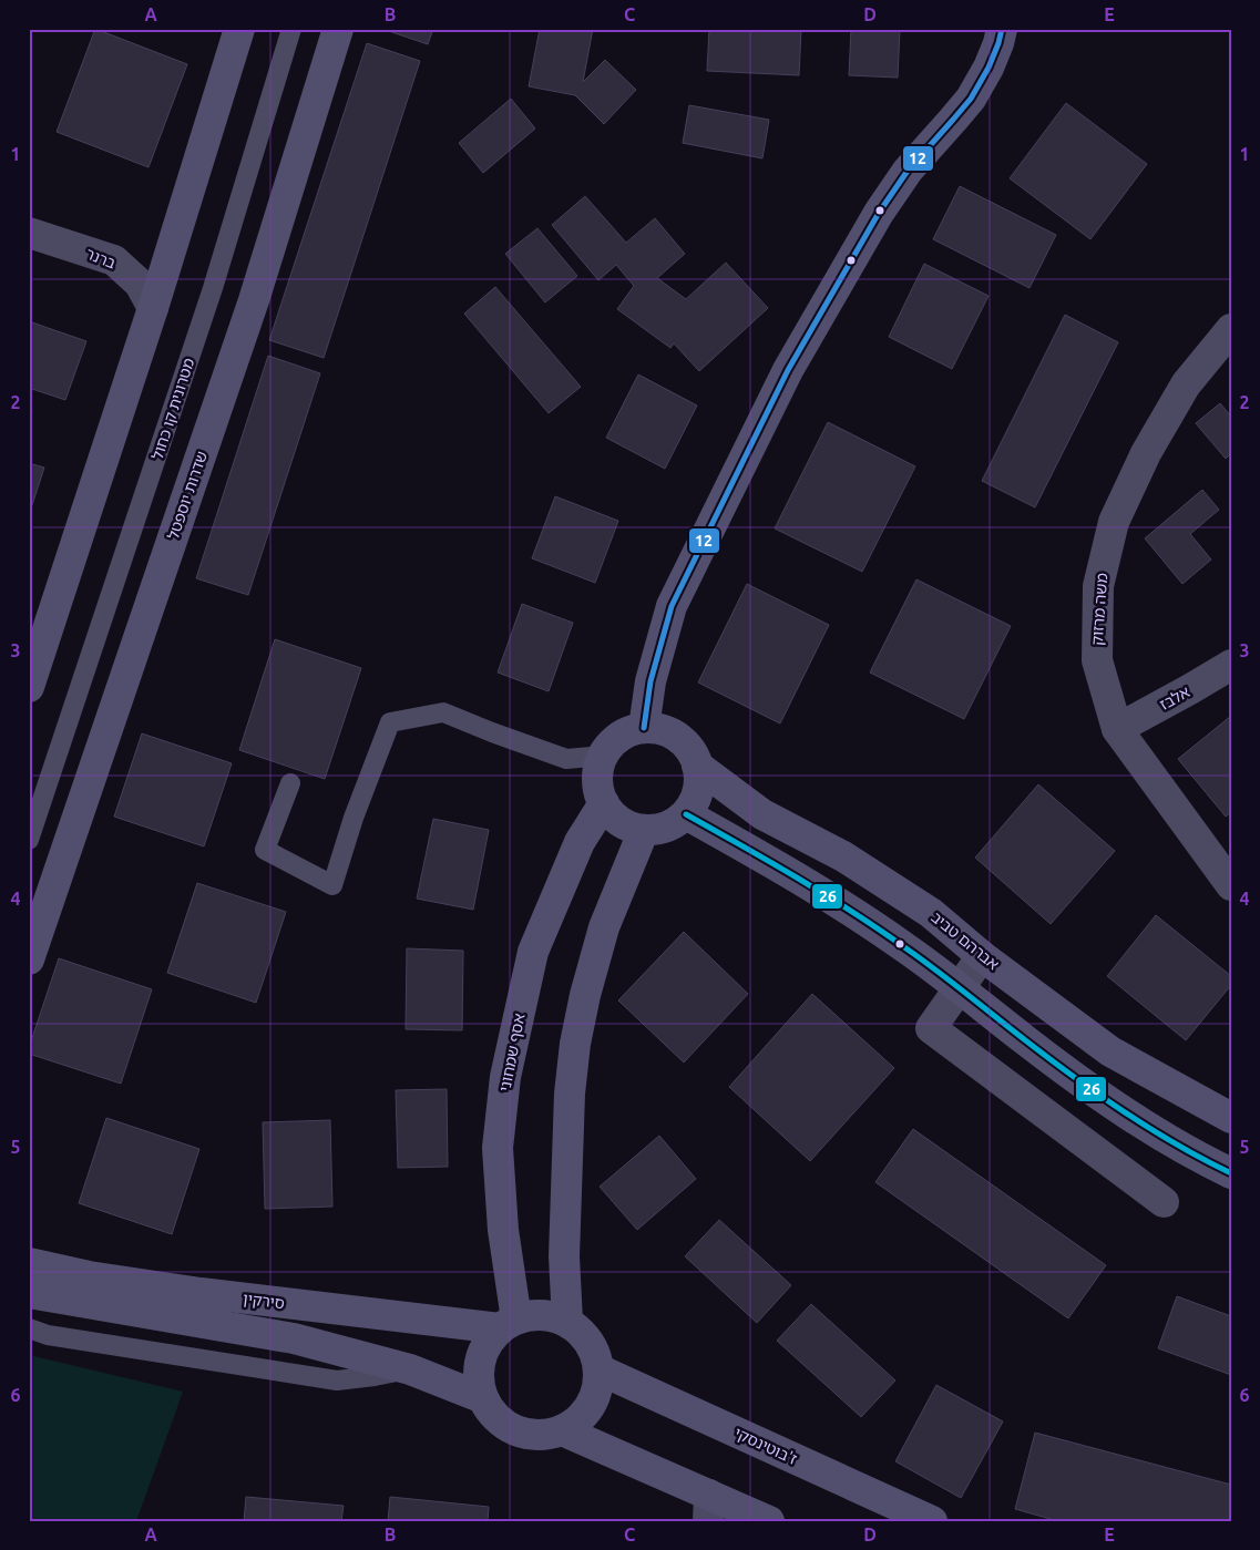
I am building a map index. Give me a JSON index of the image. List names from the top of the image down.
{
  "streets": {
    "street": [
      "ברנר",
      "שדרות יוספטל",
      "משה מרזוק",
      "אלבז",
      "אברהם טביב",
      "אסף שמחוני",
      "סירקין",
      "ז'בוטינסקי"
    ],
    "lane": ["מטרונית קו כחול"]
  },
  "crossings": [
    ["משה מרזוק", "אלבז"],
    ["אברהם טביב", "אסף שמחוני"],
    ["אסף שמחוני", "סירקין"],
    ["אסף שמחוני", "ז'בוטינסקי"],
    ["סירקין", "ז'בוטינסקי"]
  ],
  "lines": ["transit line 12", "transit line 26"],
  "grid": {
    "columns": [
      "A",
      "B",
      "C",
      "D",
      "E"
    ],
    "rows": [
      "1",
      "2",
      "3",
      "4",
      "5",
      "6"
    ]
  }
}
